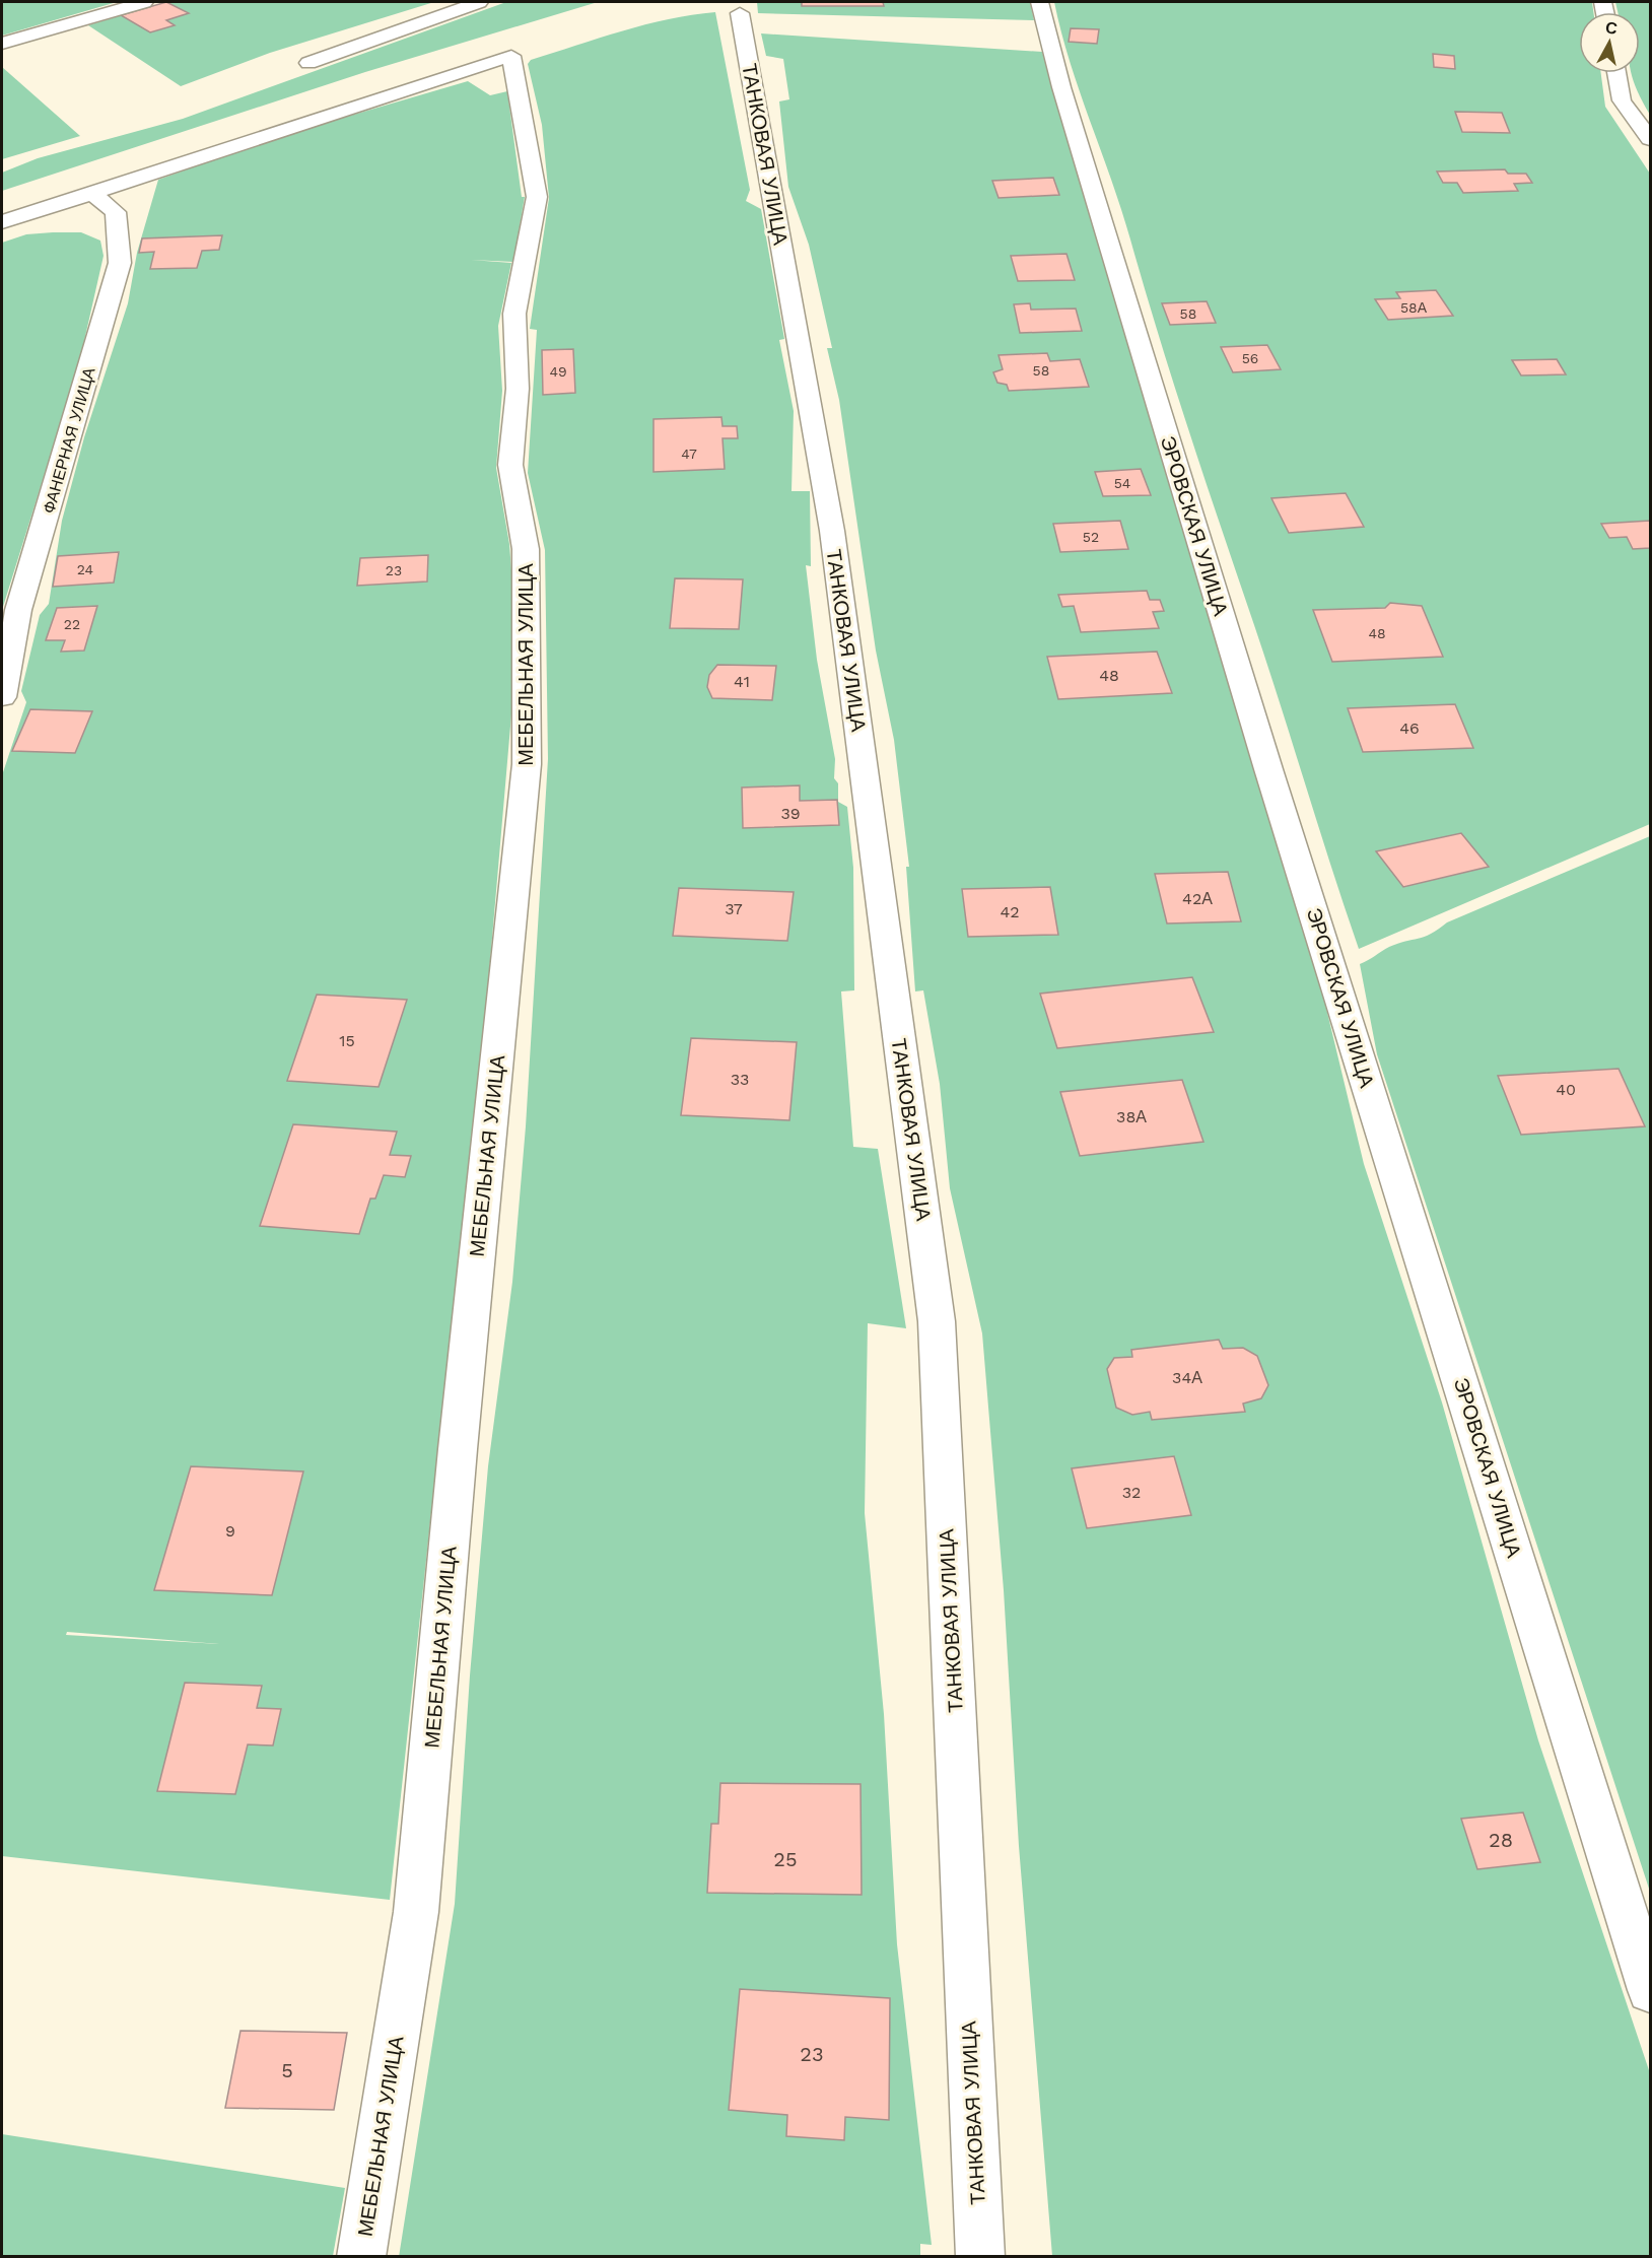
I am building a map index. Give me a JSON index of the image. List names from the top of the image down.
{
  "streets": {
    "street": [
      "ТАНКОВАЯ УЛИЦА",
      "ФАНЕРНАЯ УЛИЦА",
      "ЭРОВСКАЯ УЛИЦА",
      "МЕБЕЛЬНАЯ УЛИЦА"
    ]
  },
  "crossings": [
    ["ФАНЕРНАЯ УЛИЦА", "МЕБЕЛЬНАЯ УЛИЦА"]
  ],
  "house_numbers": [
    "58А",
    "58",
    "56",
    "58",
    "49",
    "47",
    "54",
    "52",
    "24",
    "23",
    "22",
    "48",
    "48",
    "41",
    "46",
    "39",
    "42А",
    "37",
    "42",
    "15",
    "33",
    "40",
    "38А",
    "34А",
    "32",
    "9",
    "28",
    "25",
    "23",
    "5"
  ],
  "north": "top"
}
